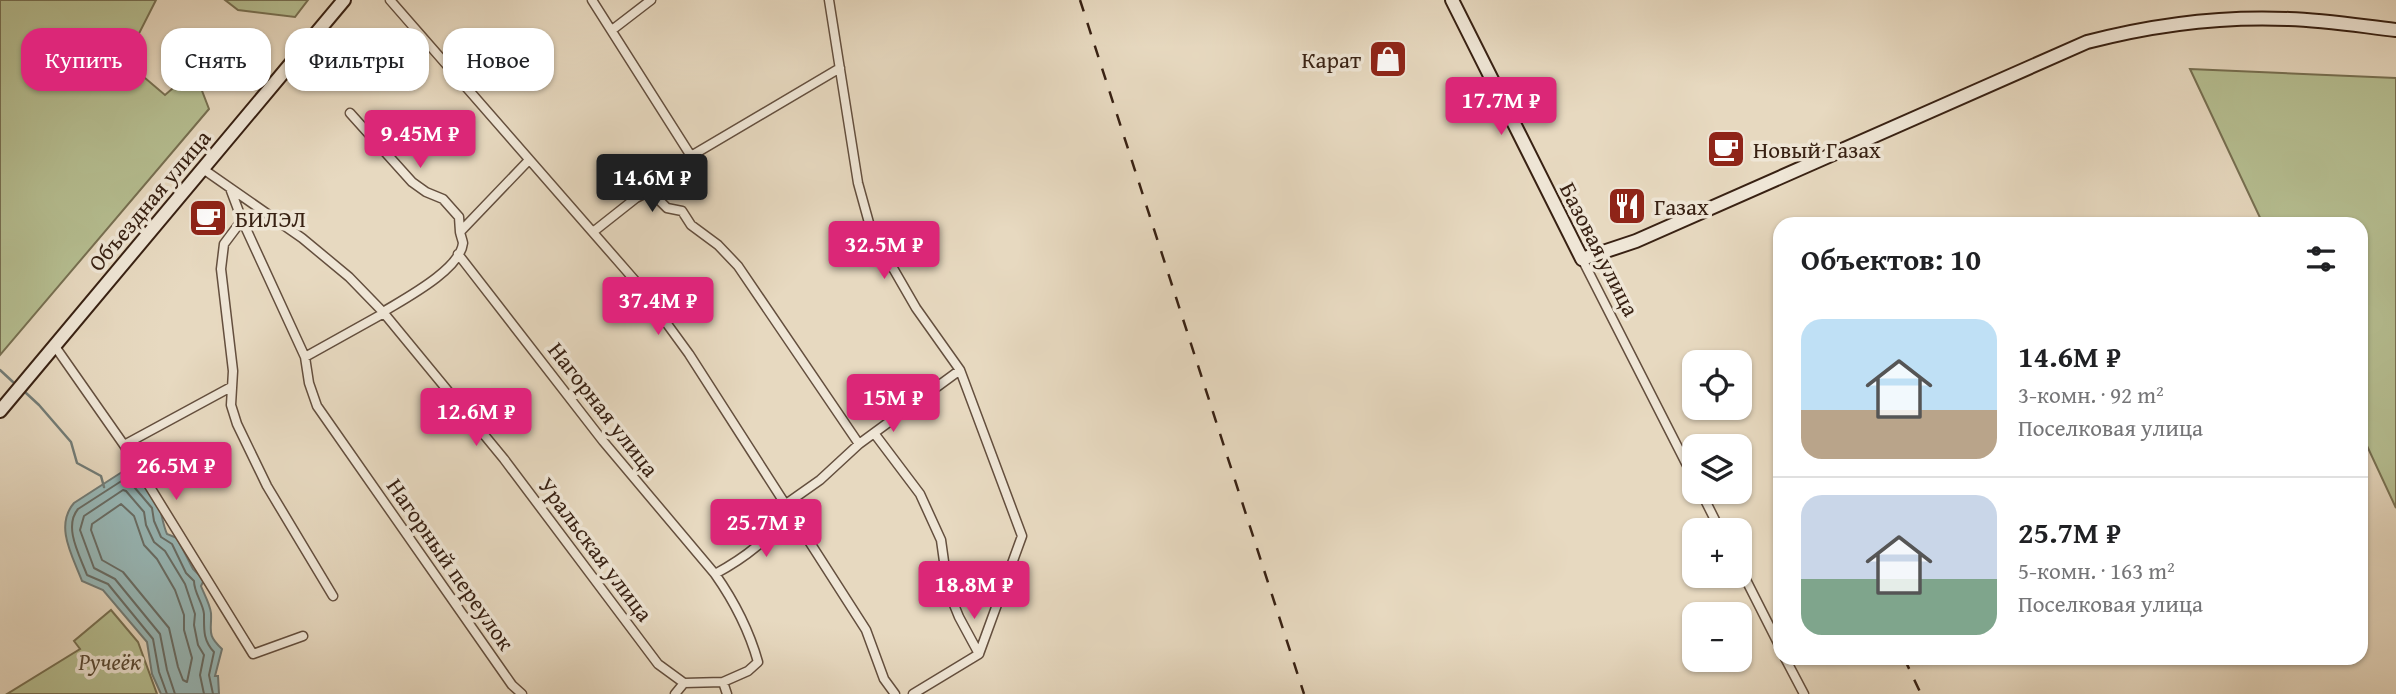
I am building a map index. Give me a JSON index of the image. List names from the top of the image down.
{
  "streets": {
    "main road": ["Объездная улица", "Базовая улица"],
    "street": ["Нагорная улица", "Уральская улица", "Нагорный переулок"]
  },
  "crossings": [
    ["Объездная улица", "Уральская улица"],
    ["Уральская улица", "Нагорный переулок"]
  ],
  "parks": ["Ручеёк"],
  "places": {
    "shop": ["Карат"],
    "cafe": ["Новый Газах", "БИЛЭЛ"],
    "restaurant": ["Газах"]
  },
  "page": {
    "chip": [
      "Купить",
      "Снять",
      "Фильтры",
      "Новое"
    ],
    "price": [
      "17.7M ₽",
      "9.45M ₽",
      "14.6M ₽",
      "32.5M ₽",
      "37.4M ₽",
      "15M ₽",
      "12.6M ₽",
      "26.5M ₽",
      "25.7M ₽",
      "18.8M ₽"
    ],
    "heading": "Объектов: 10",
    "list": [
      {
        "name": "14.6M ₽",
        "note": "3-комн. · 92 m² · Поселковая улица"
      },
      {
        "name": "25.7M ₽",
        "note": "5-комн. · 163 m² · Поселковая улица"
      }
    ],
    "map_buttons": ["+", "−"]
  }
}
